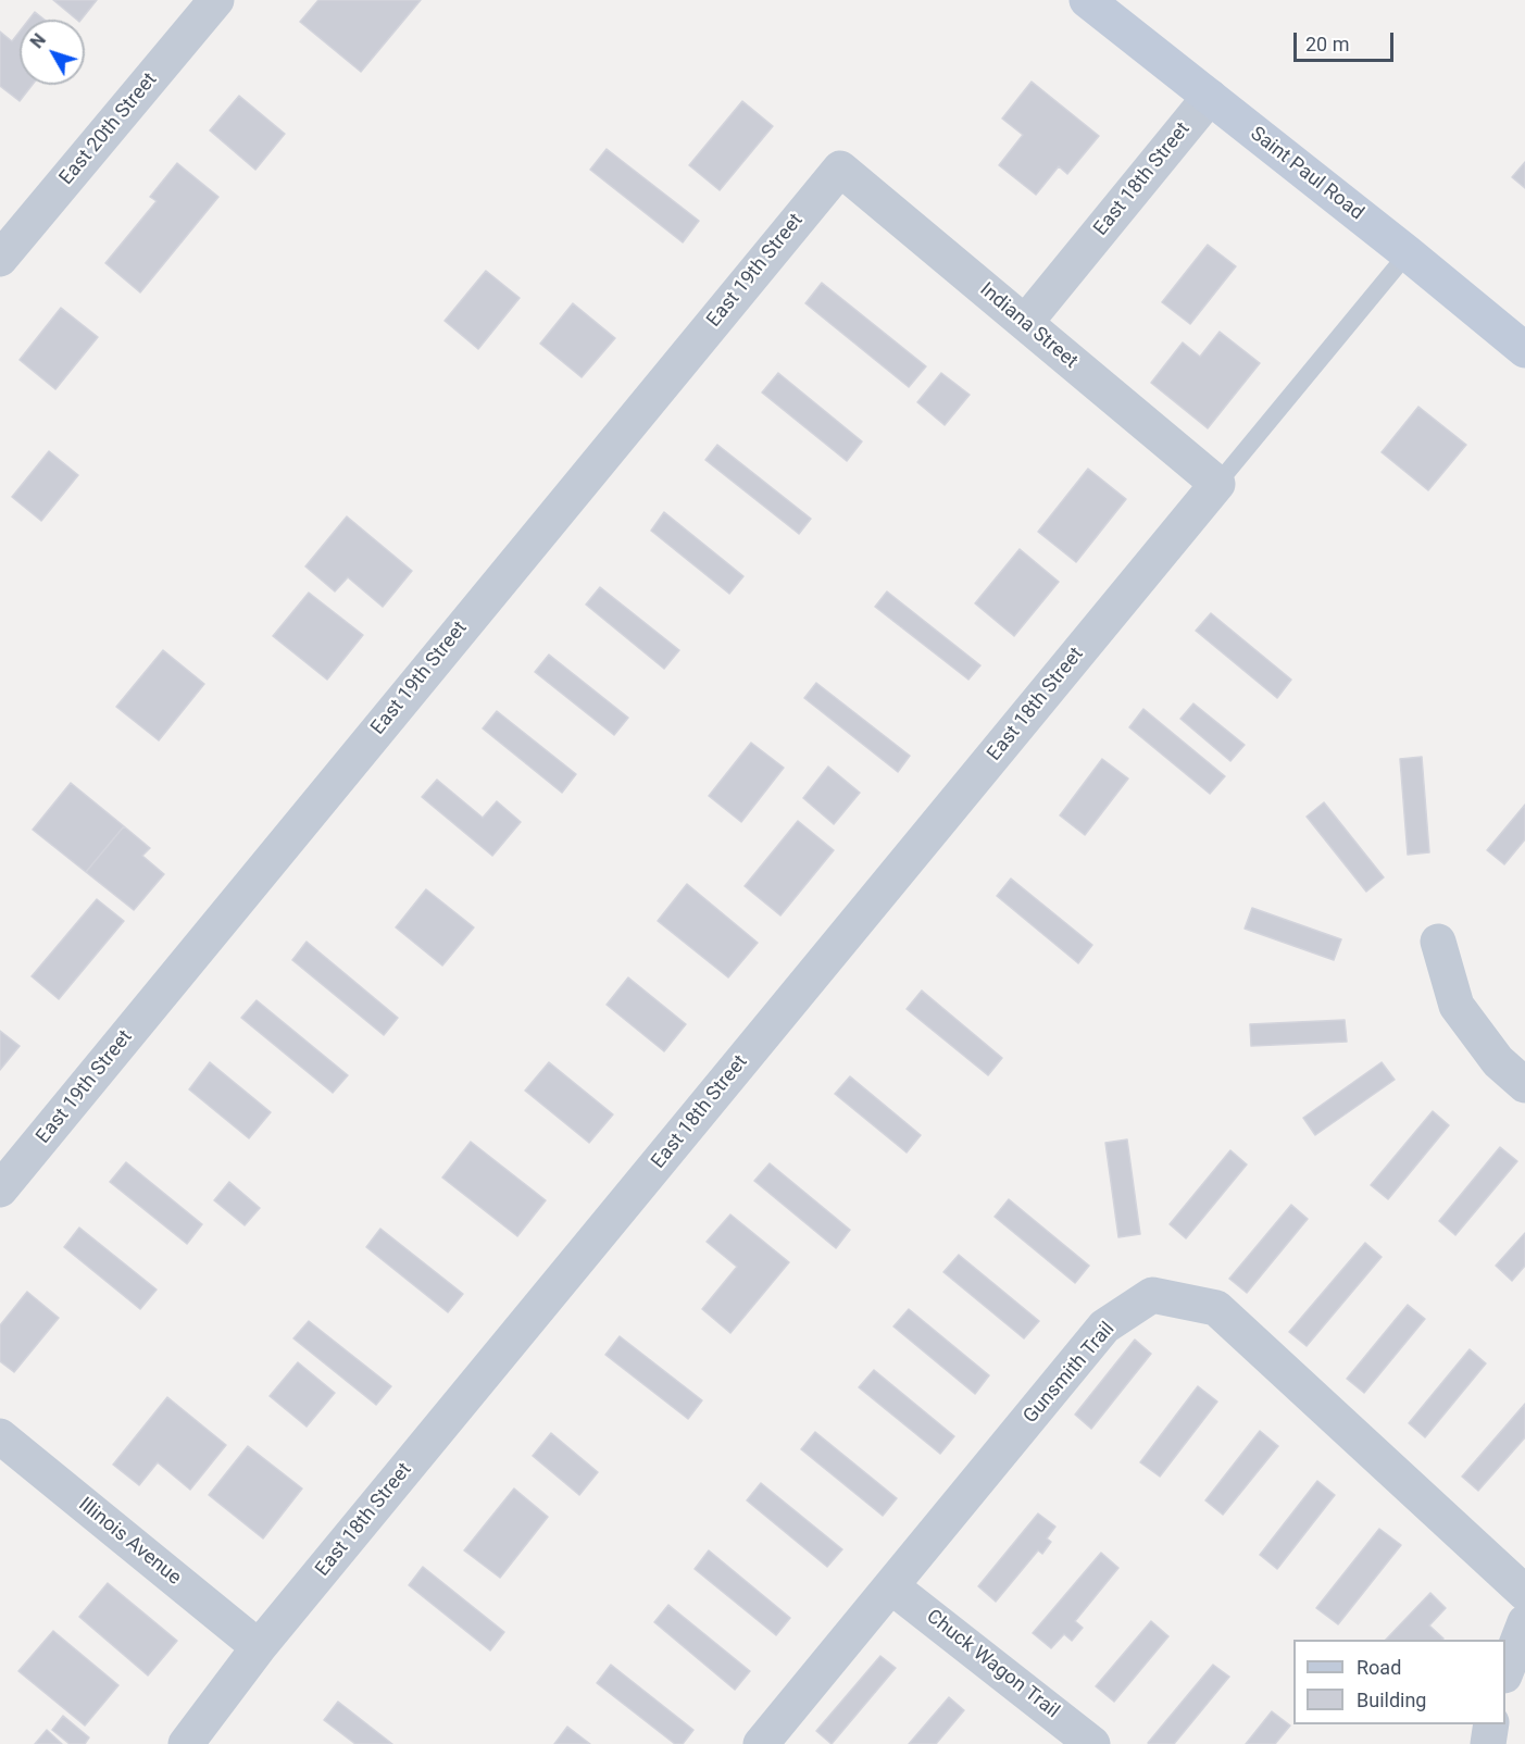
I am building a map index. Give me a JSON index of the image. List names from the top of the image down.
{
  "streets": {
    "main road": ["Saint Paul Road"],
    "street": [
      "East 20th Street",
      "East 18th Street",
      "East 19th Street",
      "Indiana Street",
      "Gunsmith Trail",
      "Illinois Avenue",
      "Chuck Wagon Trail"
    ]
  },
  "crossings": [
    ["Saint Paul Road", "East 18th Street"],
    ["East 18th Street", "Indiana Street"],
    ["East 18th Street", "Illinois Avenue"],
    ["East 19th Street", "Indiana Street"],
    ["Gunsmith Trail", "Chuck Wagon Trail"]
  ],
  "legend": ["Road", "Building"],
  "scale_bar": "20 m",
  "north": "top left"
}
